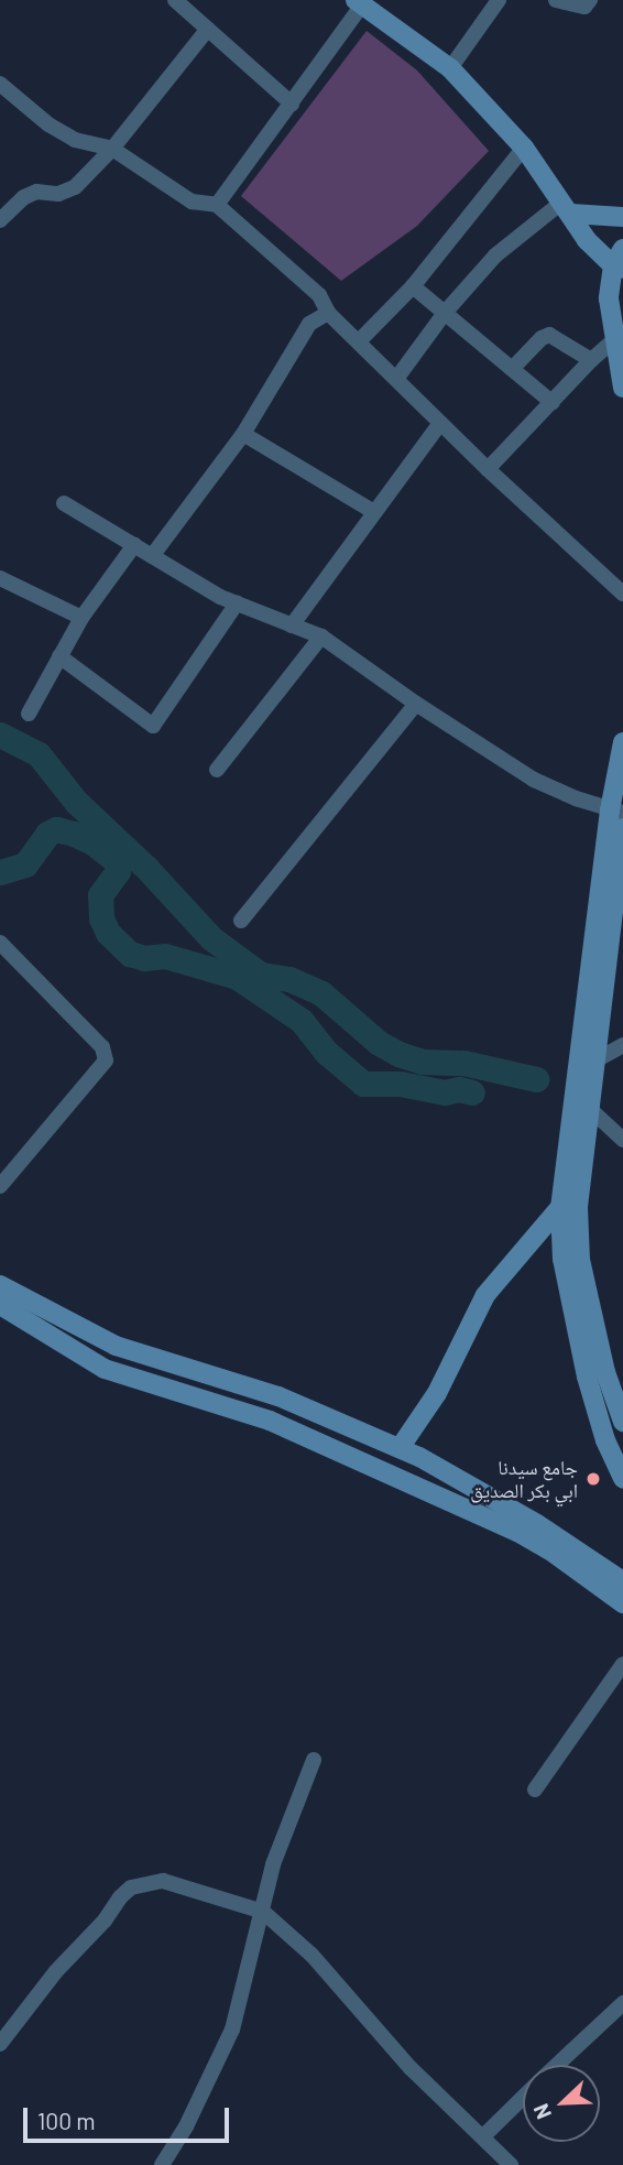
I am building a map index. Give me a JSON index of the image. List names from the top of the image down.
{
  "places": ["جامع سيدنا ابي بكر الصديق"],
  "scale_bar": "100 m",
  "north": "bottom left"
}
